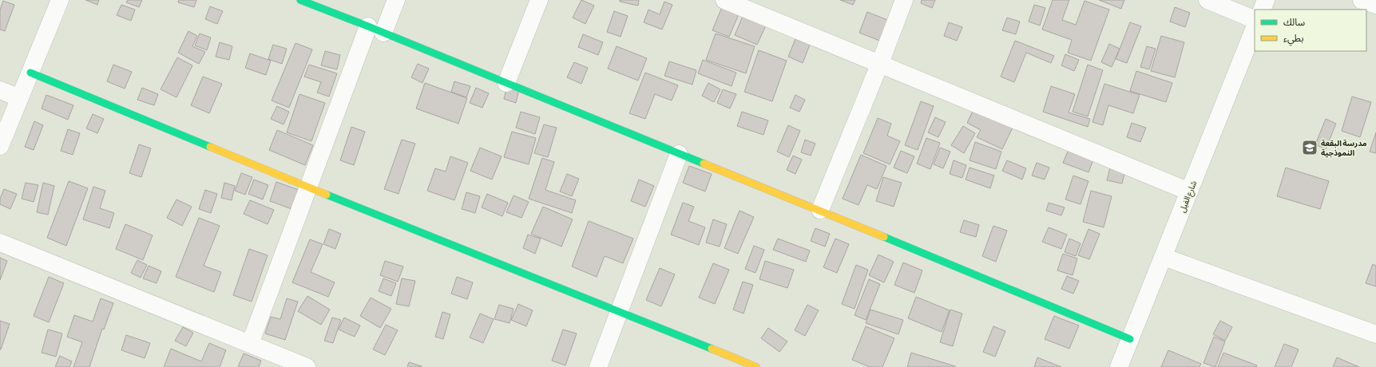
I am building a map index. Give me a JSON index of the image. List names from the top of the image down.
{
  "streets": {
    "street": ["شارع الفيل"]
  },
  "places": {
    "school or university": ["مدرسة البقعة النموذجية"]
  },
  "legend": ["سالك", "بطيء"]
}
